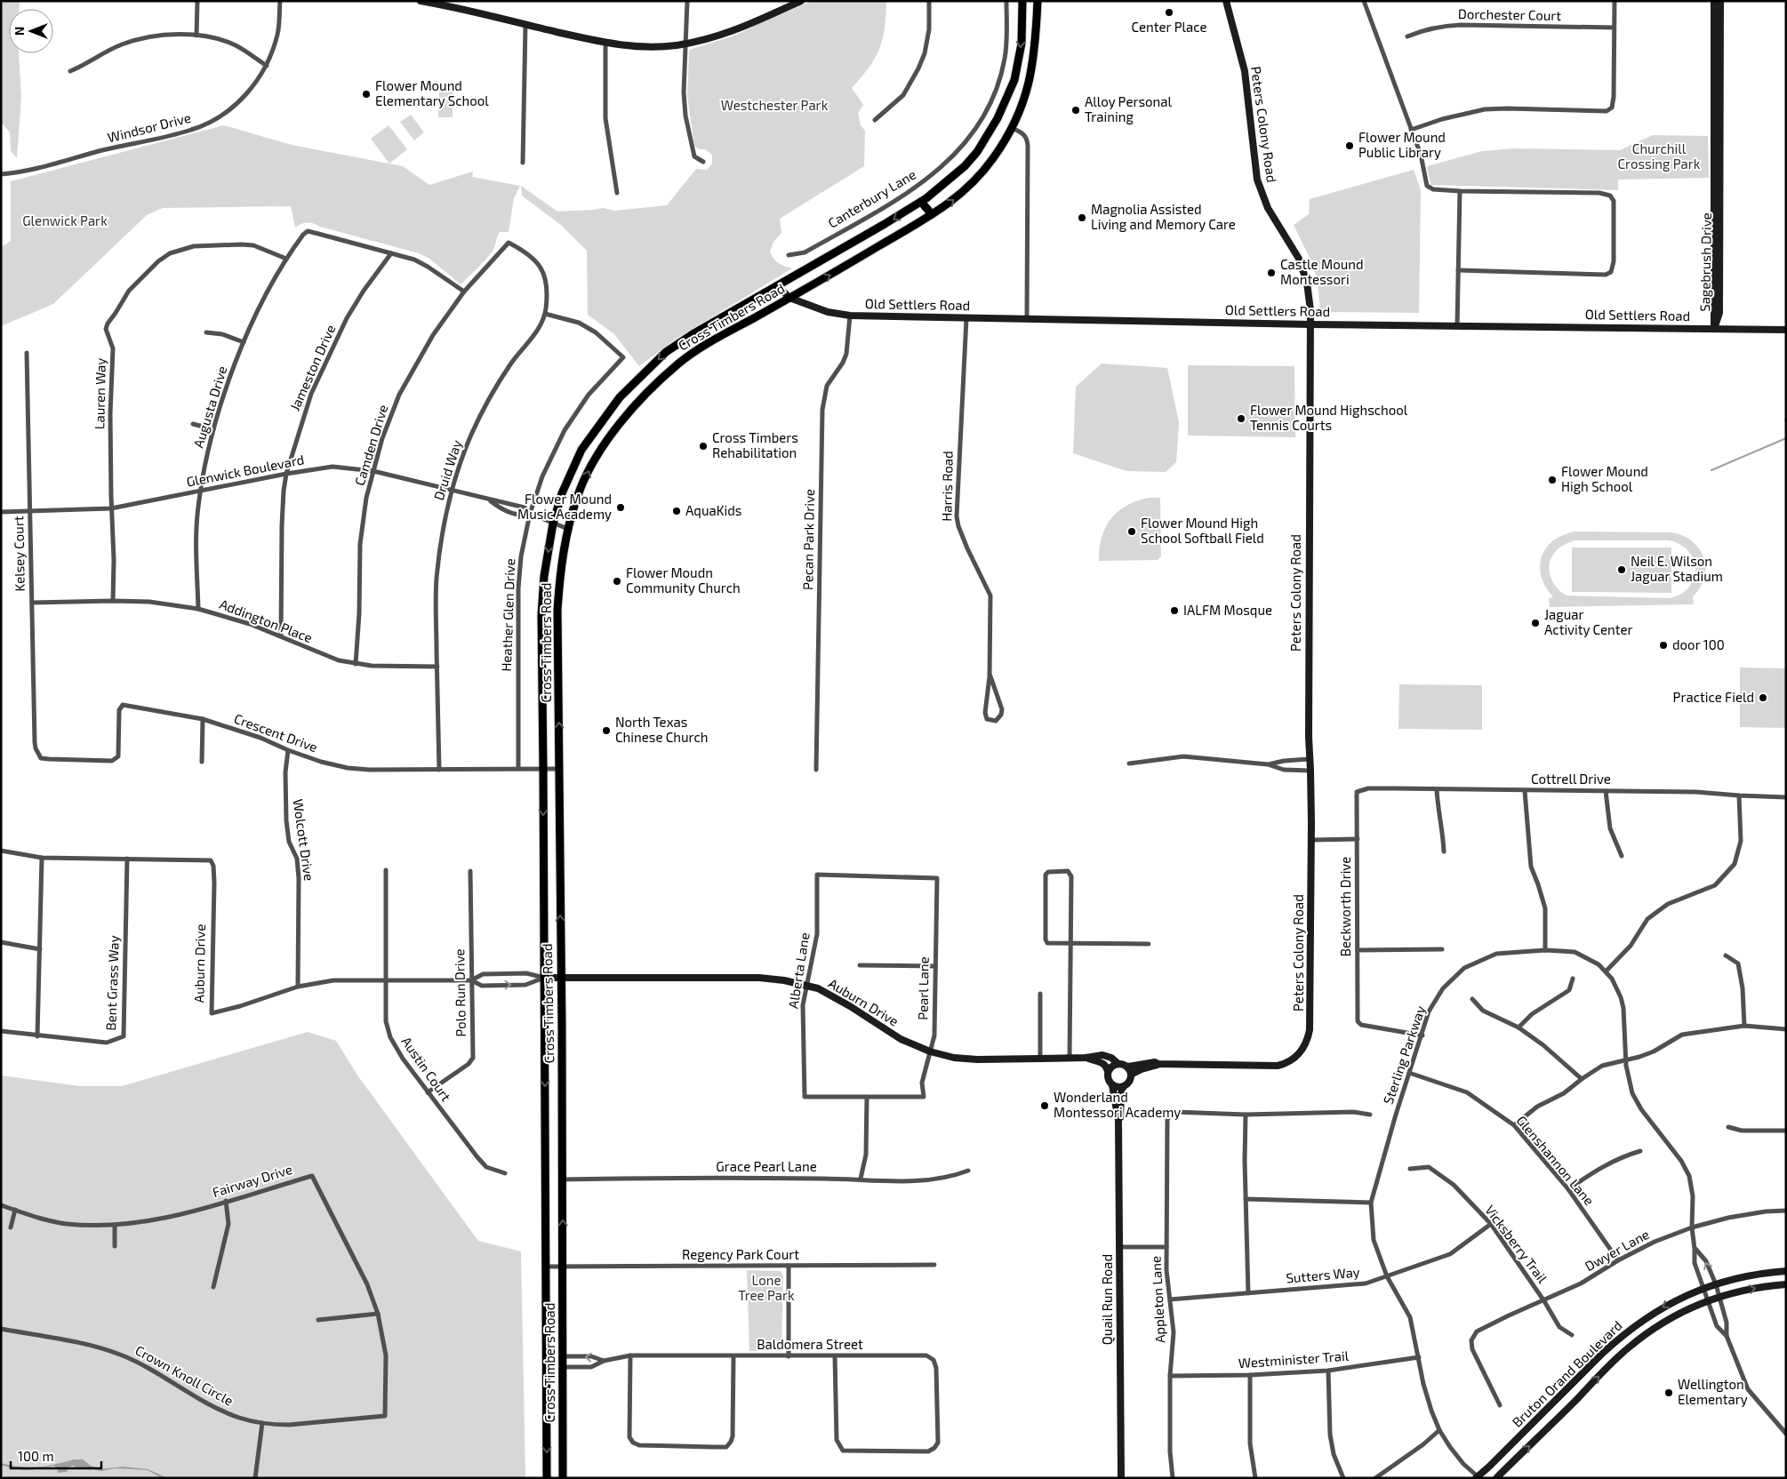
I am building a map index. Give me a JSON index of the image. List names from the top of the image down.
{
  "streets": {
    "main road": ["Cross Timbers Road"],
    "street": [
      "Dorchester Court",
      "Peters Colony Road",
      "Windsor Drive",
      "Canterbury Lane",
      "Sagebrush Drive",
      "Old Settlers Road",
      "Jameston Drive",
      "Lauren Way",
      "Augusta Drive",
      "Camden Drive",
      "Druid Way",
      "Glenwick Boulevard",
      "Harris Road",
      "Pecan Park Drive",
      "Kelsey Court",
      "Heather Glen Drive",
      "Addington Place",
      "Crescent Drive",
      "Cottrell Drive",
      "Wolcott Drive",
      "Beckworth Drive",
      "Auburn Drive",
      "Alberta Lane",
      "Bent Grass Way",
      "Pearl Lane",
      "Polo Run Drive",
      "Sterling Parkway",
      "Austin Court",
      "Glenshannon Lane",
      "Grace Pearl Lane",
      "Fairway Drive",
      "Vicksberry Trail",
      "Dwyer Lane",
      "Regency Park Court",
      "Sutters Way",
      "Quail Run Road",
      "Appleton Lane",
      "Baldomera Street",
      "Westminister Trail",
      "Bruton Orand Boulevard",
      "Crown Knoll Circle"
    ]
  },
  "crossings": [
    ["Peters Colony Road", "Old Settlers Road"],
    ["Peters Colony Road", "Auburn Drive"],
    ["Peters Colony Road", "Quail Run Road"],
    ["Sagebrush Drive", "Old Settlers Road"],
    ["Old Settlers Road", "Cross Timbers Road"],
    ["Old Settlers Road", "Harris Road"],
    ["Old Settlers Road", "Pecan Park Drive"],
    ["Cross Timbers Road", "Glenwick Boulevard"],
    ["Cross Timbers Road", "Crescent Drive"],
    ["Cross Timbers Road", "Auburn Drive"],
    ["Cross Timbers Road", "Grace Pearl Lane"],
    ["Cross Timbers Road", "Regency Park Court"],
    ["Cross Timbers Road", "Baldomera Street"],
    ["Jameston Drive", "Augusta Drive"],
    ["Jameston Drive", "Glenwick Boulevard"],
    ["Jameston Drive", "Addington Place"],
    ["Lauren Way", "Augusta Drive"],
    ["Lauren Way", "Glenwick Boulevard"],
    ["Lauren Way", "Addington Place"],
    ["Augusta Drive", "Glenwick Boulevard"],
    ["Augusta Drive", "Addington Place"],
    ["Camden Drive", "Druid Way"],
    ["Camden Drive", "Glenwick Boulevard"],
    ["Camden Drive", "Addington Place"],
    ["Druid Way", "Glenwick Boulevard"],
    ["Druid Way", "Heather Glen Drive"],
    ["Druid Way", "Addington Place"],
    ["Druid Way", "Crescent Drive"],
    ["Glenwick Boulevard", "Kelsey Court"],
    ["Glenwick Boulevard", "Heather Glen Drive"],
    ["Kelsey Court", "Addington Place"],
    ["Kelsey Court", "Crescent Drive"],
    ["Heather Glen Drive", "Crescent Drive"],
    ["Crescent Drive", "Wolcott Drive"],
    ["Cottrell Drive", "Beckworth Drive"],
    ["Wolcott Drive", "Auburn Drive"],
    ["Beckworth Drive", "Sterling Parkway"],
    ["Auburn Drive", "Alberta Lane"],
    ["Auburn Drive", "Bent Grass Way"],
    ["Auburn Drive", "Pearl Lane"],
    ["Auburn Drive", "Polo Run Drive"],
    ["Auburn Drive", "Austin Court"],
    ["Auburn Drive", "Quail Run Road"],
    ["Alberta Lane", "Pearl Lane"],
    ["Polo Run Drive", "Austin Court"],
    ["Sterling Parkway", "Glenshannon Lane"],
    ["Sterling Parkway", "Dwyer Lane"],
    ["Sterling Parkway", "Sutters Way"],
    ["Sterling Parkway", "Westminister Trail"],
    ["Sterling Parkway", "Bruton Orand Boulevard"],
    ["Glenshannon Lane", "Dwyer Lane"],
    ["Fairway Drive", "Crown Knoll Circle"],
    ["Vicksberry Trail", "Dwyer Lane"],
    ["Vicksberry Trail", "Sutters Way"],
    ["Sutters Way", "Appleton Lane"],
    ["Appleton Lane", "Westminister Trail"]
  ],
  "parks": [
    "Westchester Park",
    "Churchill Crossing Park",
    "Glenwick Park",
    "Lone Tree Park"
  ],
  "places": [
    "Center Place",
    "Flower Mound Elementary School",
    "Alloy Personal Training",
    "Flower Mound Public Library",
    "Magnolia Assisted Living and Memory Care",
    "Castle Mound Montessori",
    "Flower Mound Highschool Tennis Courts",
    "Cross Timbers Rehabilitation",
    "Flower Mound High School",
    "Flower Mound Music Academy",
    "AquaKids",
    "Flower Mound High School Softball Field",
    "Neil E. Wilson Jaguar Stadium",
    "Flower Moudn Community Church",
    "IALFM Mosque",
    "Jaguar Activity Center",
    "door 100",
    "Practice Field",
    "North Texas Chinese Church",
    "Wonderland Montessori Academy",
    "Wellington Elementary"
  ],
  "scale_bar": "100 m",
  "north": "left"
}
